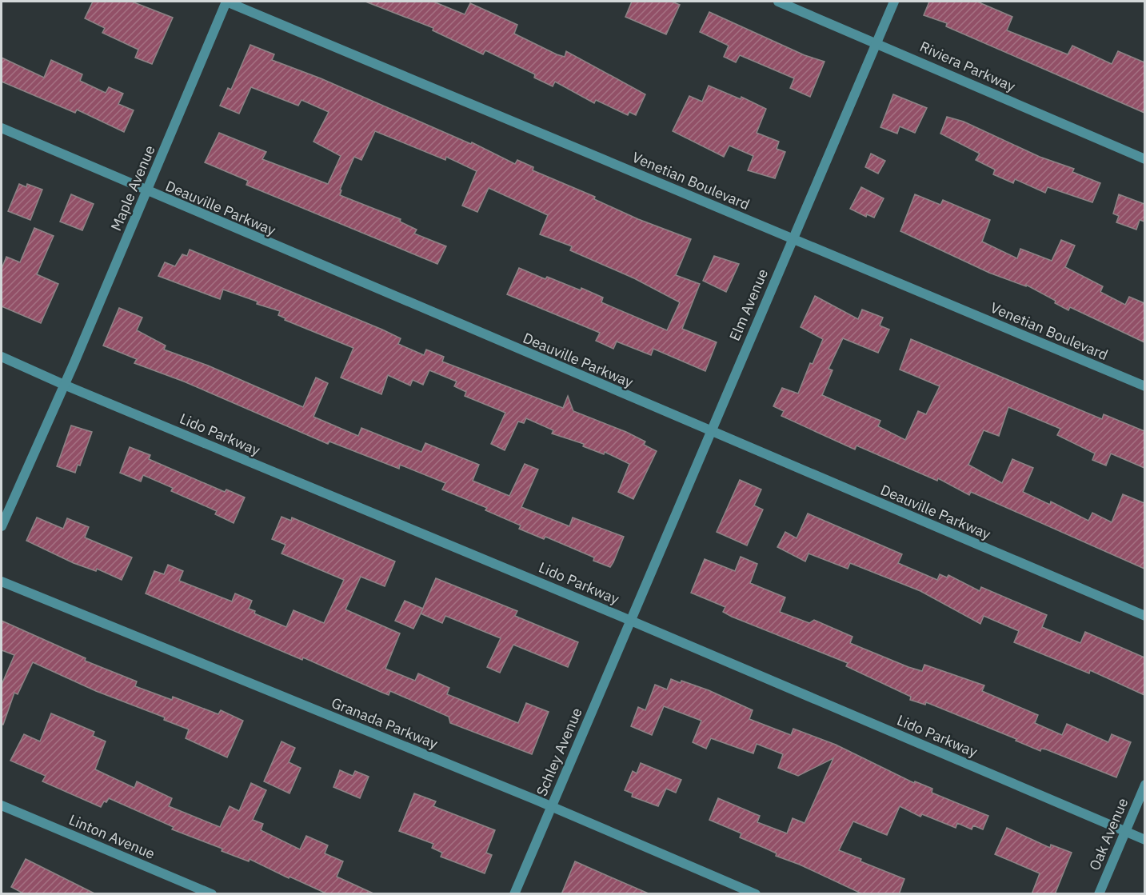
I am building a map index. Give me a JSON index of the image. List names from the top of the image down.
{
  "streets": {
    "street": [
      "Riviera Parkway",
      "Venetian Boulevard",
      "Maple Avenue",
      "Deauville Parkway",
      "Elm Avenue",
      "Lido Parkway",
      "Granada Parkway",
      "Schley Avenue",
      "Oak Avenue",
      "Linton Avenue"
    ]
  },
  "crossings": [
    ["Riviera Parkway", "Elm Avenue"],
    ["Venetian Boulevard", "Maple Avenue"],
    ["Venetian Boulevard", "Elm Avenue"],
    ["Maple Avenue", "Deauville Parkway"],
    ["Maple Avenue", "Lido Parkway"],
    ["Deauville Parkway", "Elm Avenue"],
    ["Elm Avenue", "Lido Parkway"],
    ["Elm Avenue", "Schley Avenue"],
    ["Lido Parkway", "Schley Avenue"],
    ["Lido Parkway", "Oak Avenue"],
    ["Granada Parkway", "Schley Avenue"]
  ]
}
